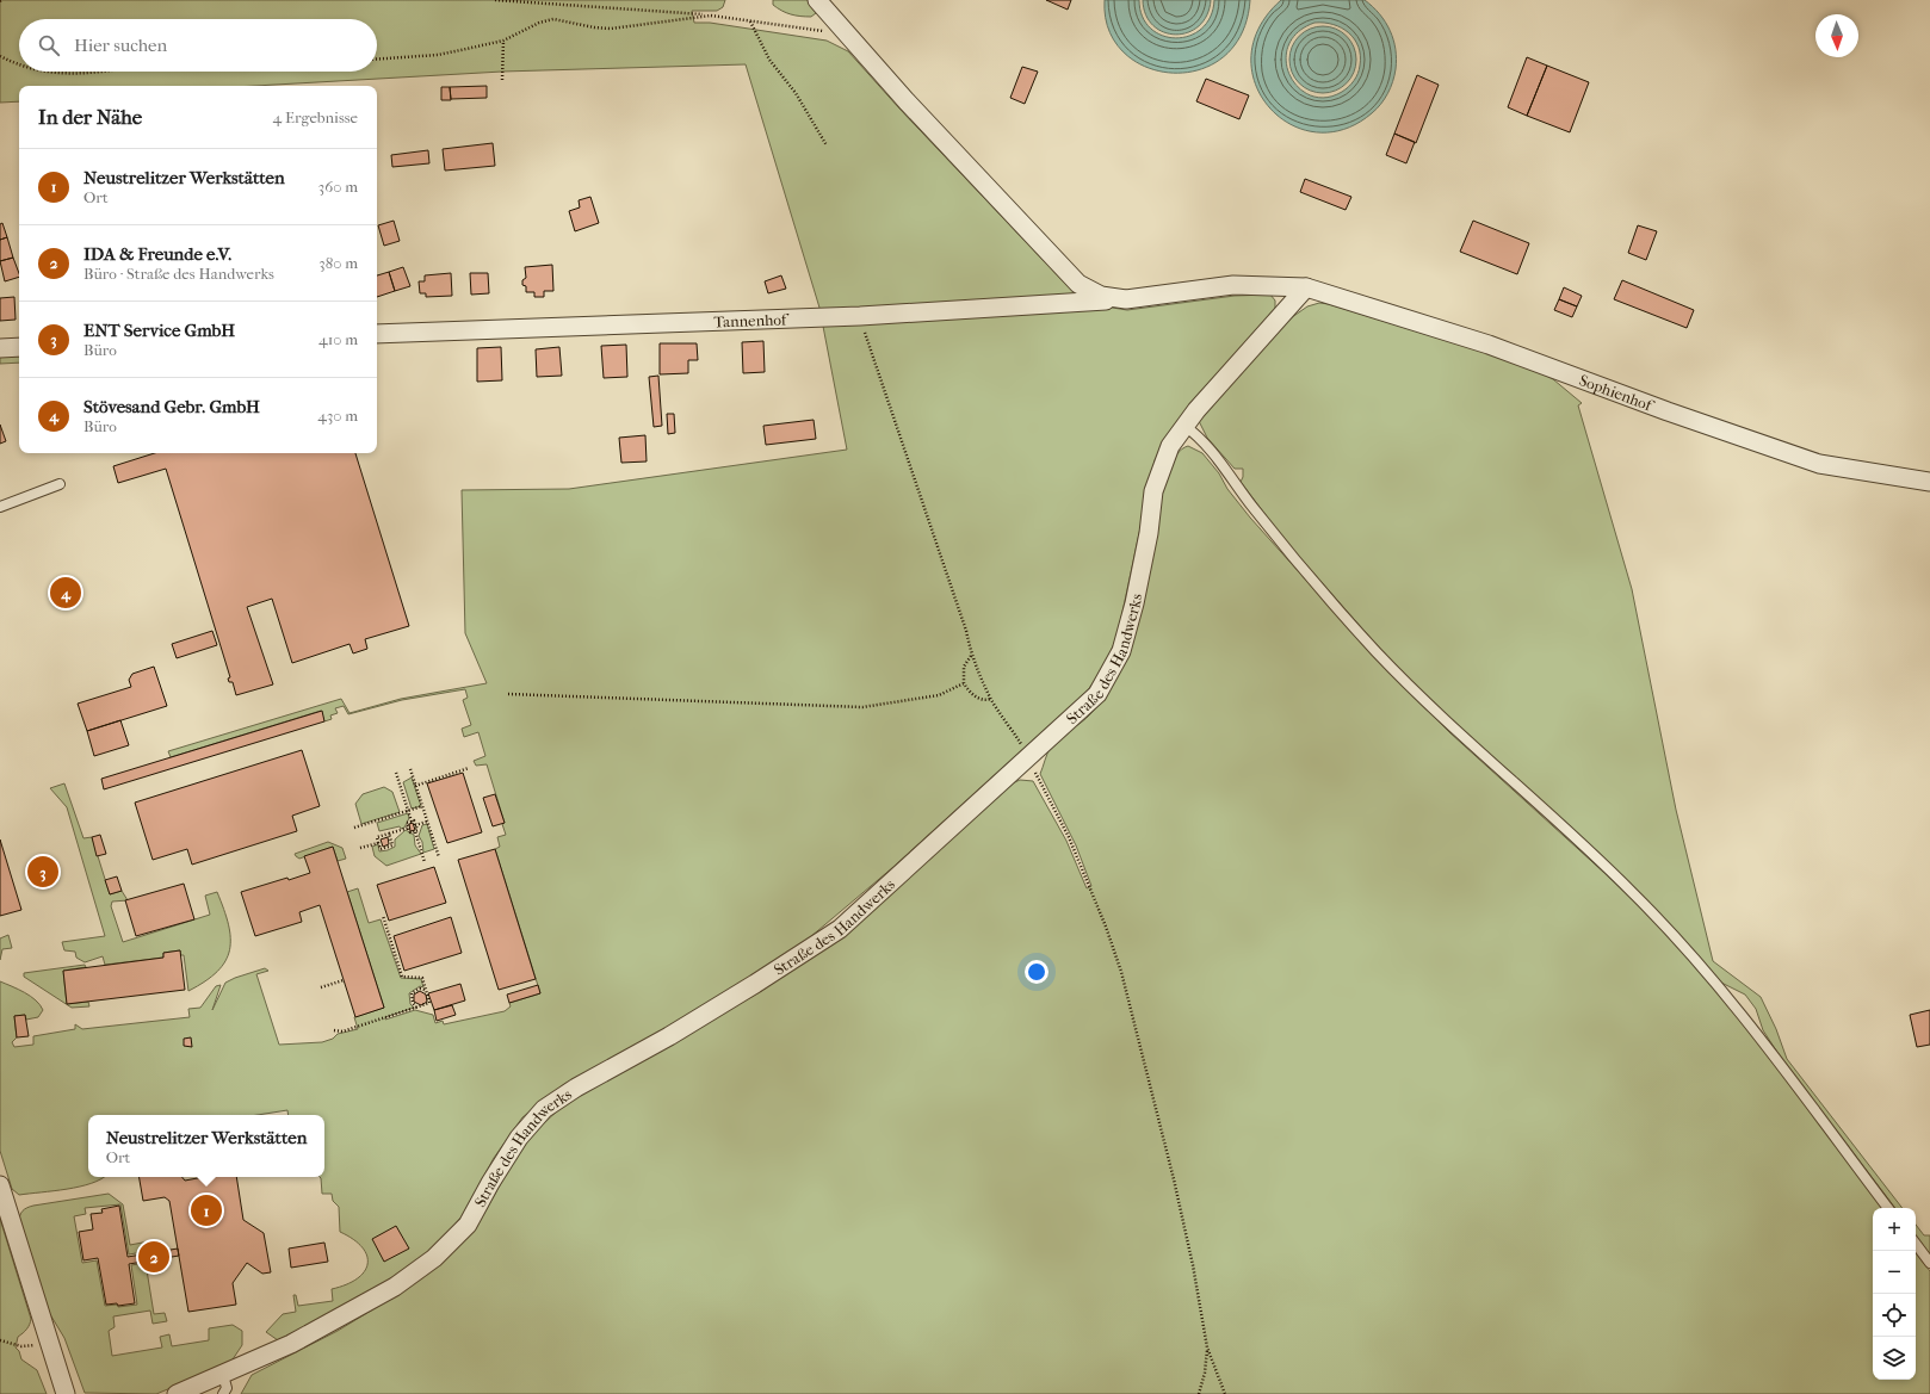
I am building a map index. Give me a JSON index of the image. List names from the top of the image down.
{
  "streets": {
    "street": ["Tannenhof", "Sophienhof", "Straße des Handwerks"]
  },
  "crossings": [
    ["Tannenhof", "Sophienhof"],
    ["Sophienhof", "Straße des Handwerks"]
  ],
  "north": "bottom",
  "page": {
    "search": "Hier suchen",
    "heading": ["In der Nähe", "4 Ergebnisse"],
    "list": [
      {
        "mark": "1",
        "name": "Neustrelitzer Werkstätten",
        "note": "Ort",
        "value": "360 m"
      },
      {
        "mark": "2",
        "name": "IDA & Freunde e.V.",
        "note": "Büro · Straße des Handwerks",
        "value": "380 m"
      },
      {
        "mark": "3",
        "name": "ENT Service GmbH",
        "note": "Büro",
        "value": "410 m"
      },
      {
        "mark": "4",
        "name": "Stövesand Gebr. GmbH",
        "note": "Büro",
        "value": "430 m"
      }
    ],
    "pins": [
      "4",
      "3",
      "1",
      "2"
    ],
    "popup": ["Neustrelitzer Werkstätten", "Ort"],
    "map_buttons": ["+", "−"]
  }
}
